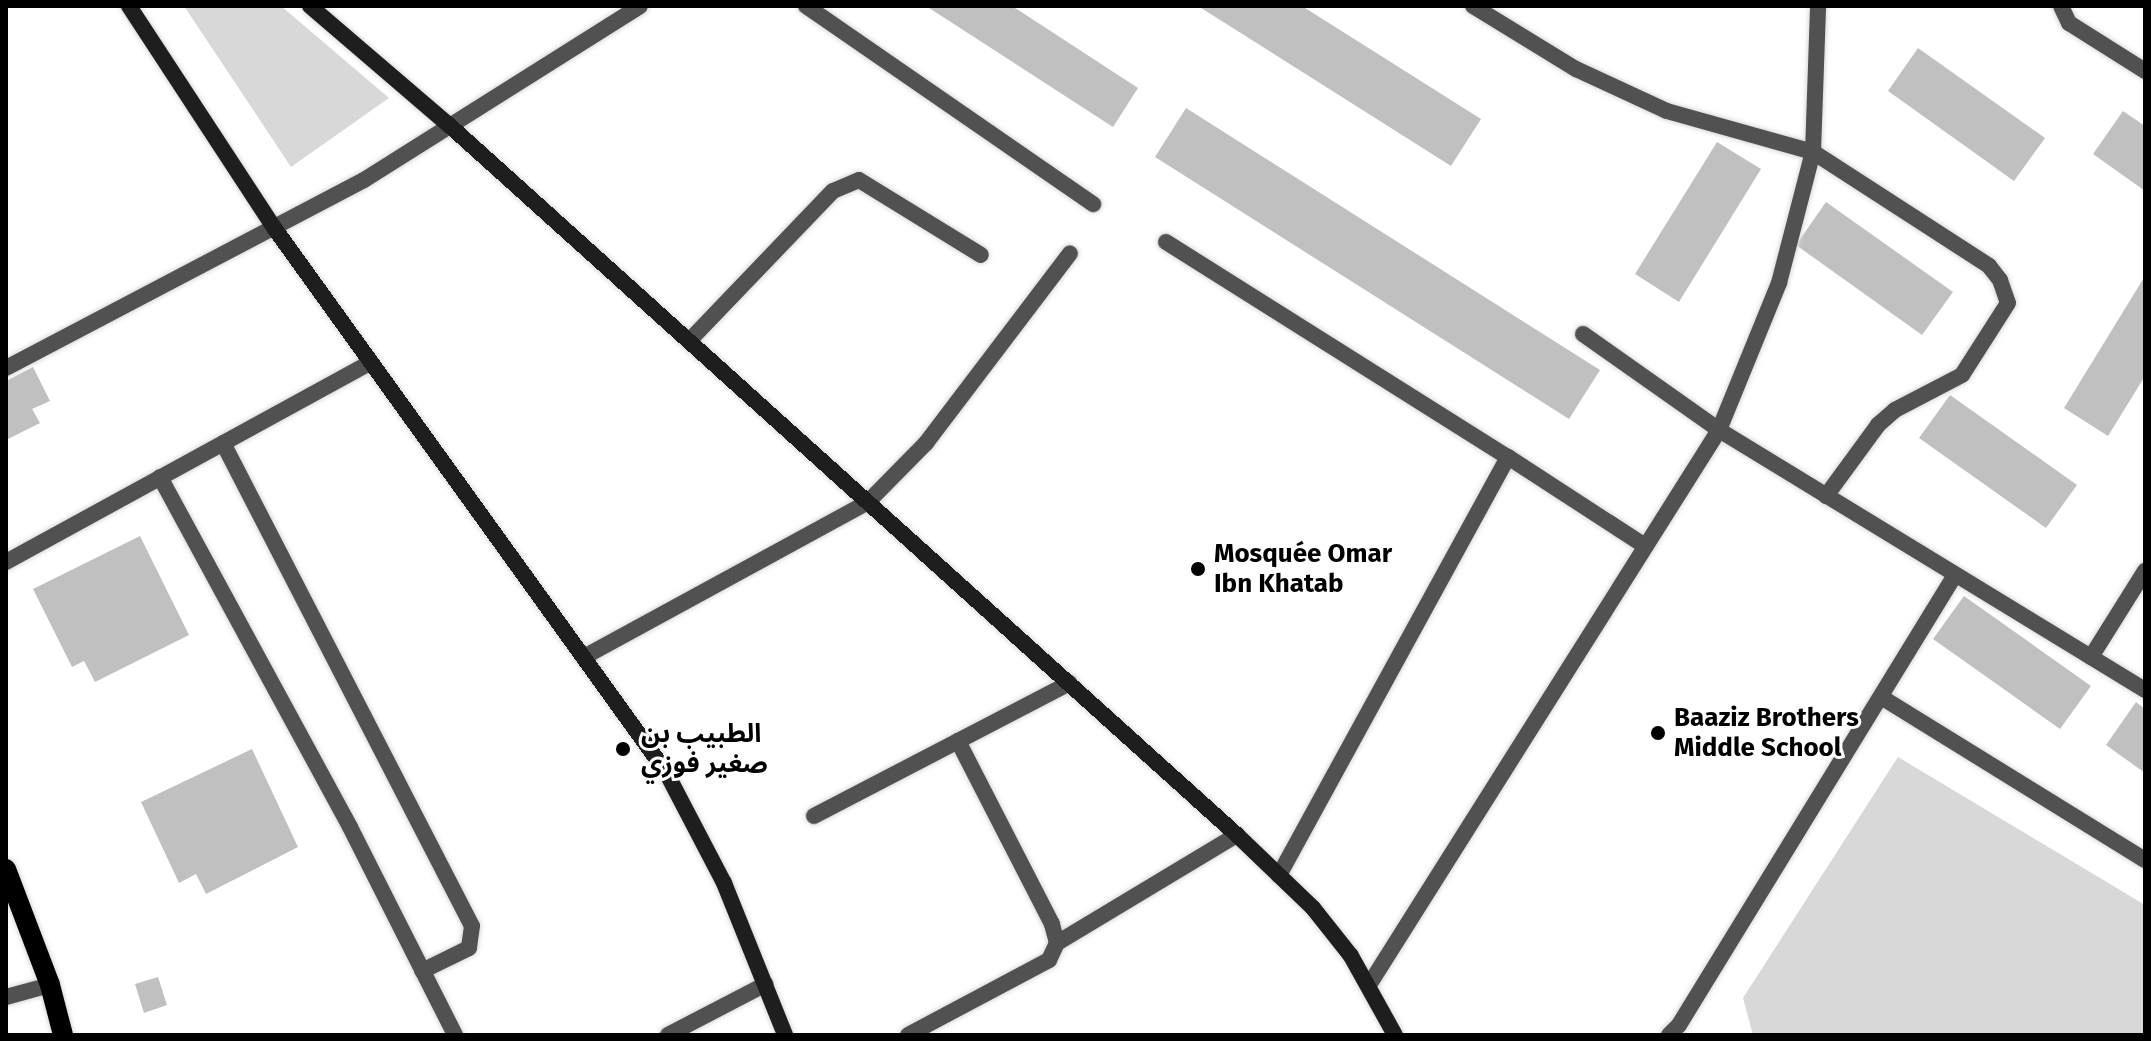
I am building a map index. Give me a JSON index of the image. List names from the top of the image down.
{
  "places": ["Mosquée Omar Ibn Khatab", "Baaziz Brothers Middle School", "الطبيب بن صغير فوزي"]
}
